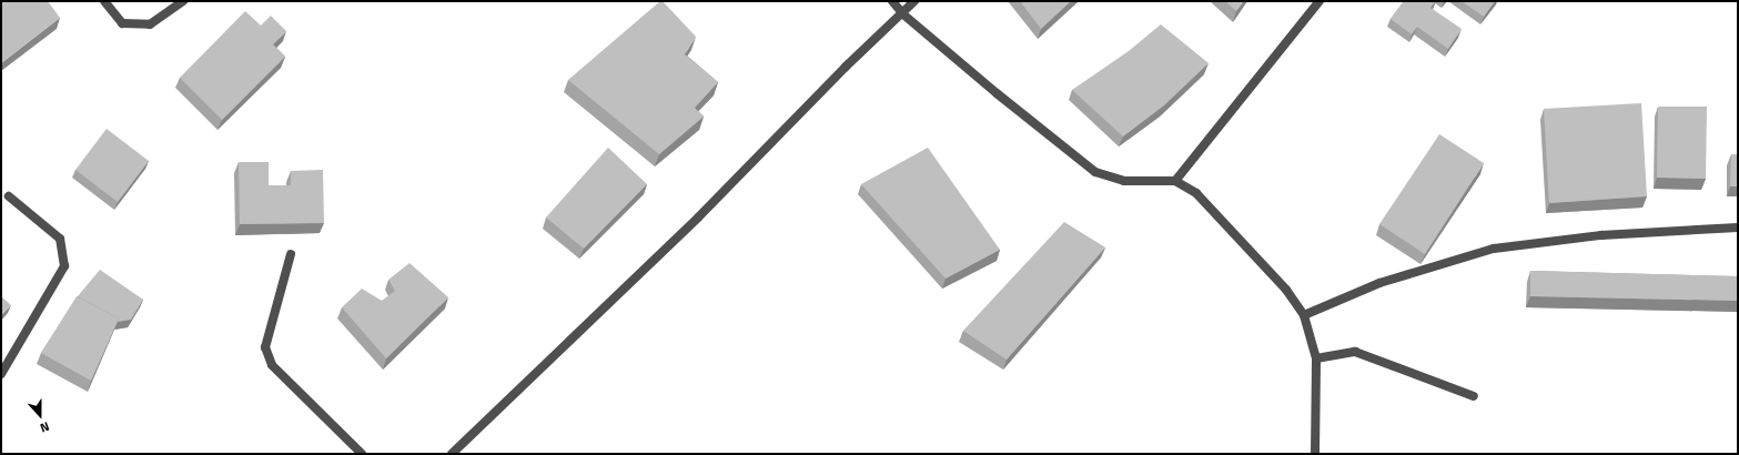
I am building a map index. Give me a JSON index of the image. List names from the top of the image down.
{
  "north": "bottom"
}
